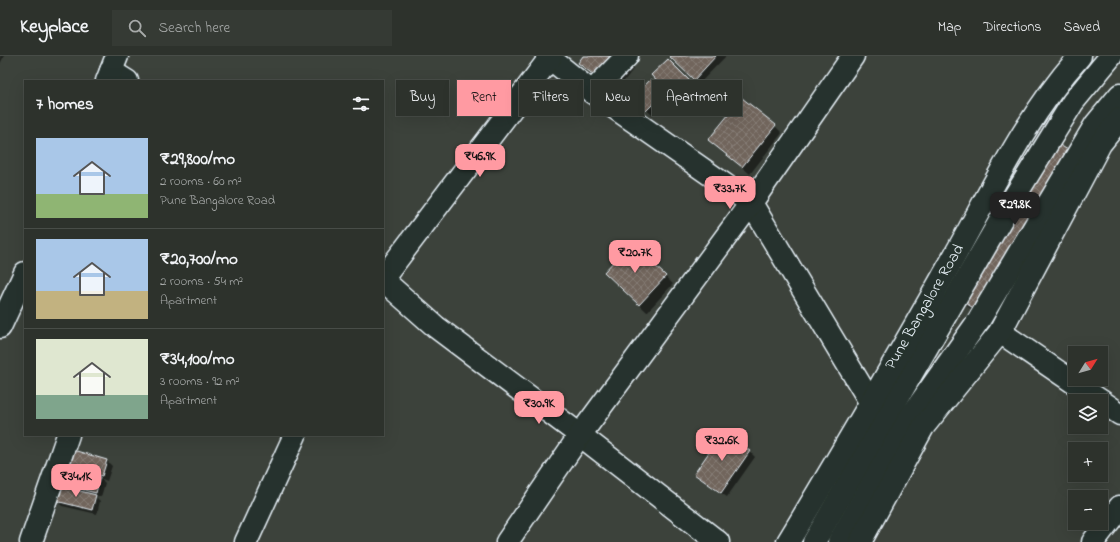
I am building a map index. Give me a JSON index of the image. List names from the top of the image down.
{
  "streets": {
    "street": ["Pune Bangalore Road"]
  },
  "north": "top right",
  "page": {
    "header": "Keyplace",
    "search": "Search here",
    "nav": ["Map", "Directions", "Saved"],
    "chip": [
      "Buy",
      "Rent",
      "Filters",
      "New",
      "Apartment"
    ],
    "heading": "7 homes",
    "list": [
      {
        "name": "₹29,800/mo",
        "note": "2 rooms · 60 m² · Pune Bangalore Road"
      },
      {
        "name": "₹20,700/mo",
        "note": "2 rooms · 54 m² · Apartment"
      },
      {
        "name": "₹34,100/mo",
        "note": "3 rooms · 92 m² · Apartment"
      }
    ],
    "price": [
      "₹46.9K",
      "₹33.7K",
      "₹29.8K",
      "₹20.7K",
      "₹30.9K",
      "₹32.6K",
      "₹34.1K"
    ],
    "map_buttons": ["+", "−"]
  }
}
